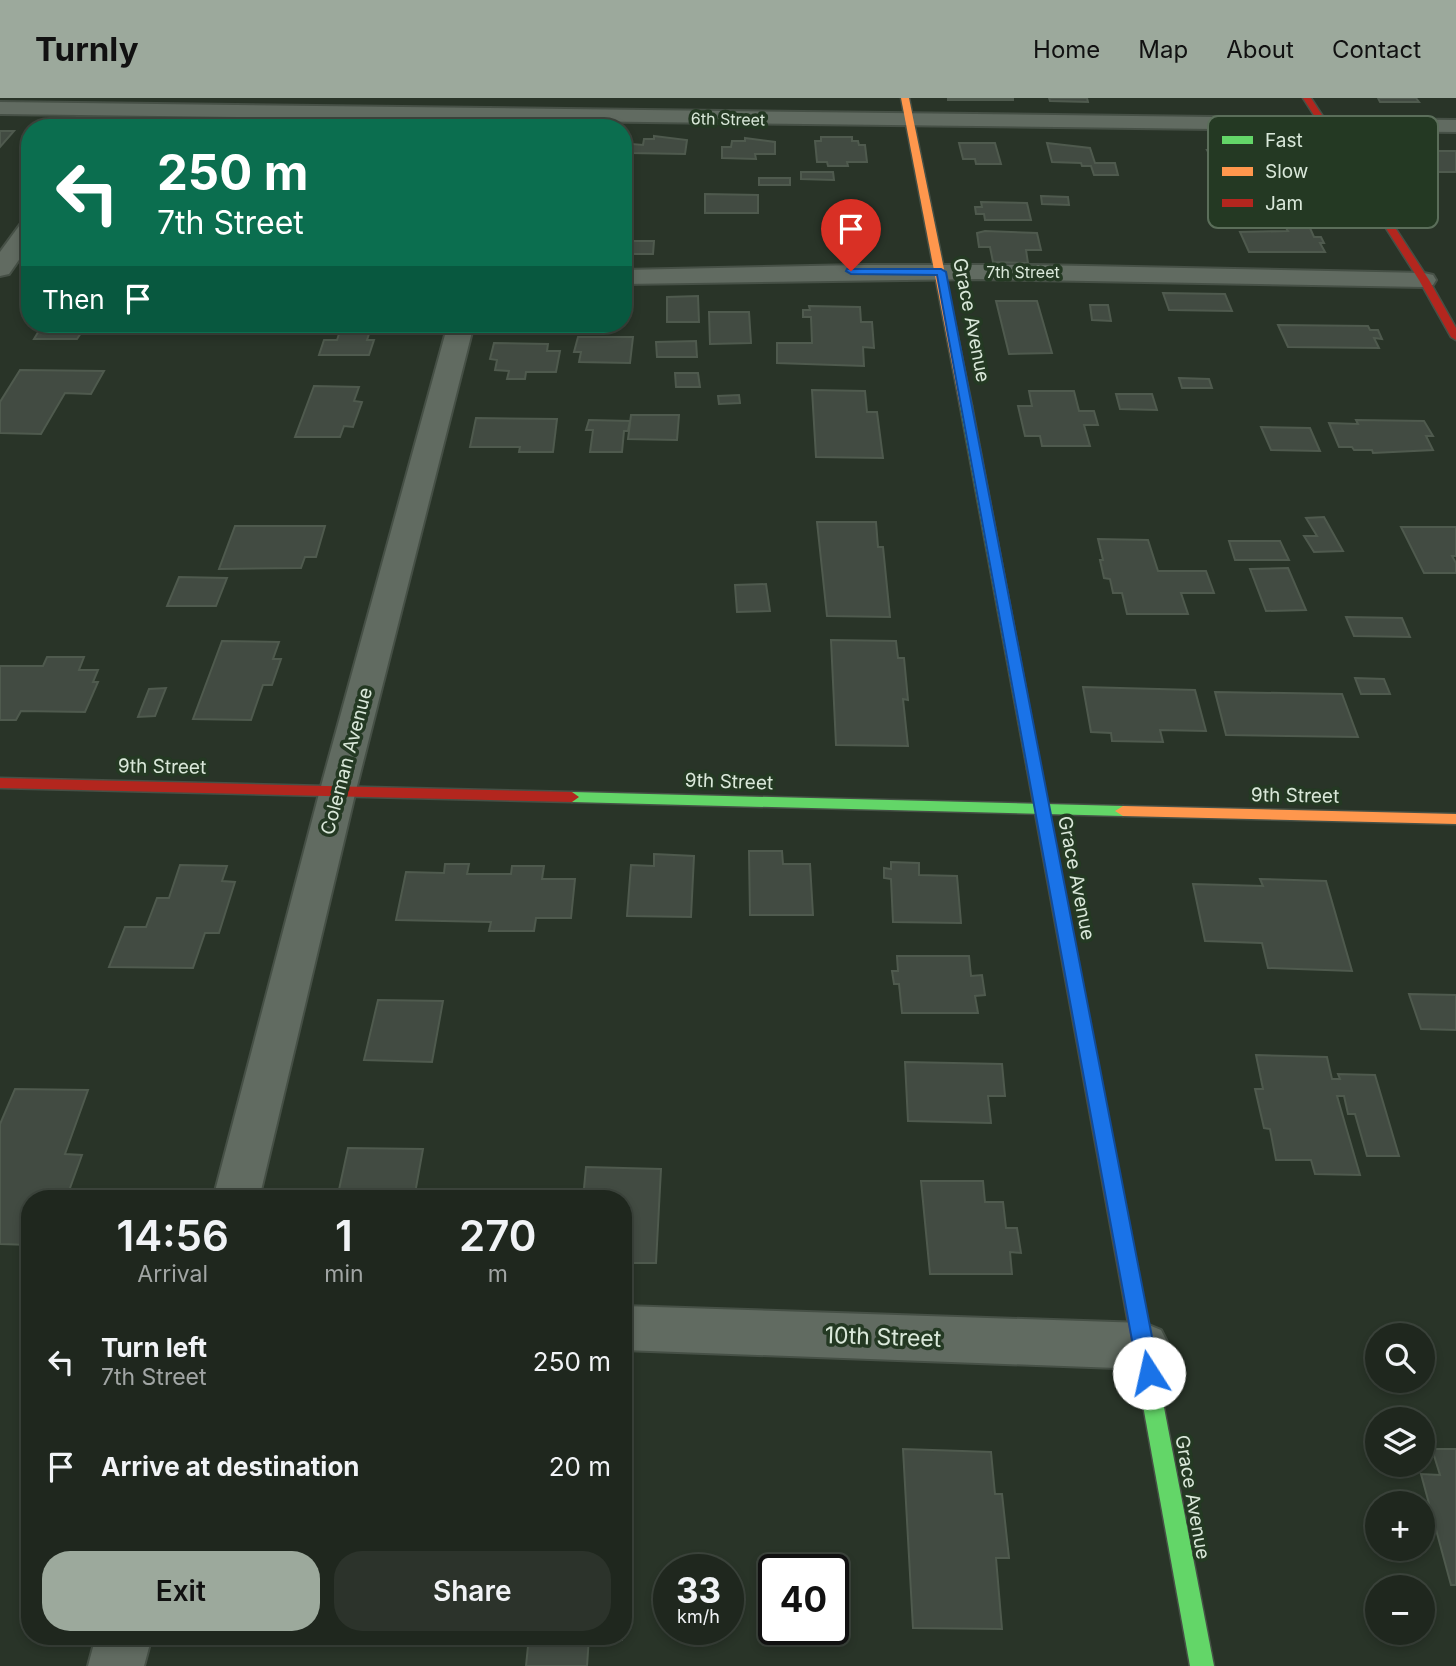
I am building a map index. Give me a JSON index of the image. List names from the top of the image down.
{
  "streets": {
    "street": [
      "6th Street",
      "7th Street",
      "Grace Avenue",
      "Coleman Avenue",
      "9th Street",
      "10th Street"
    ]
  },
  "crossings": [
    ["6th Street", "Grace Avenue"],
    ["7th Street", "Grace Avenue"],
    ["Grace Avenue", "9th Street"],
    ["Grace Avenue", "10th Street"],
    ["Coleman Avenue", "9th Street"]
  ],
  "legend": ["Fast", "Slow", "Jam"],
  "page": {
    "header": "Turnly",
    "nav": [
      "Home",
      "Map",
      "About",
      "Contact"
    ],
    "turn": ["250 m", "7th Street"],
    "then": "Then",
    "eta": [
      "14:56",
      "Arrival",
      "1",
      "min",
      "270",
      "m"
    ],
    "list": [
      {
        "name": "Turn left",
        "note": "7th Street",
        "value": "250 m"
      },
      {
        "name": "Arrive at destination",
        "value": "20 m"
      }
    ],
    "map_buttons": ["+", "−"],
    "buttons": ["Exit", "Share"],
    "speed": "33 km/h",
    "limit": "40"
  }
}
